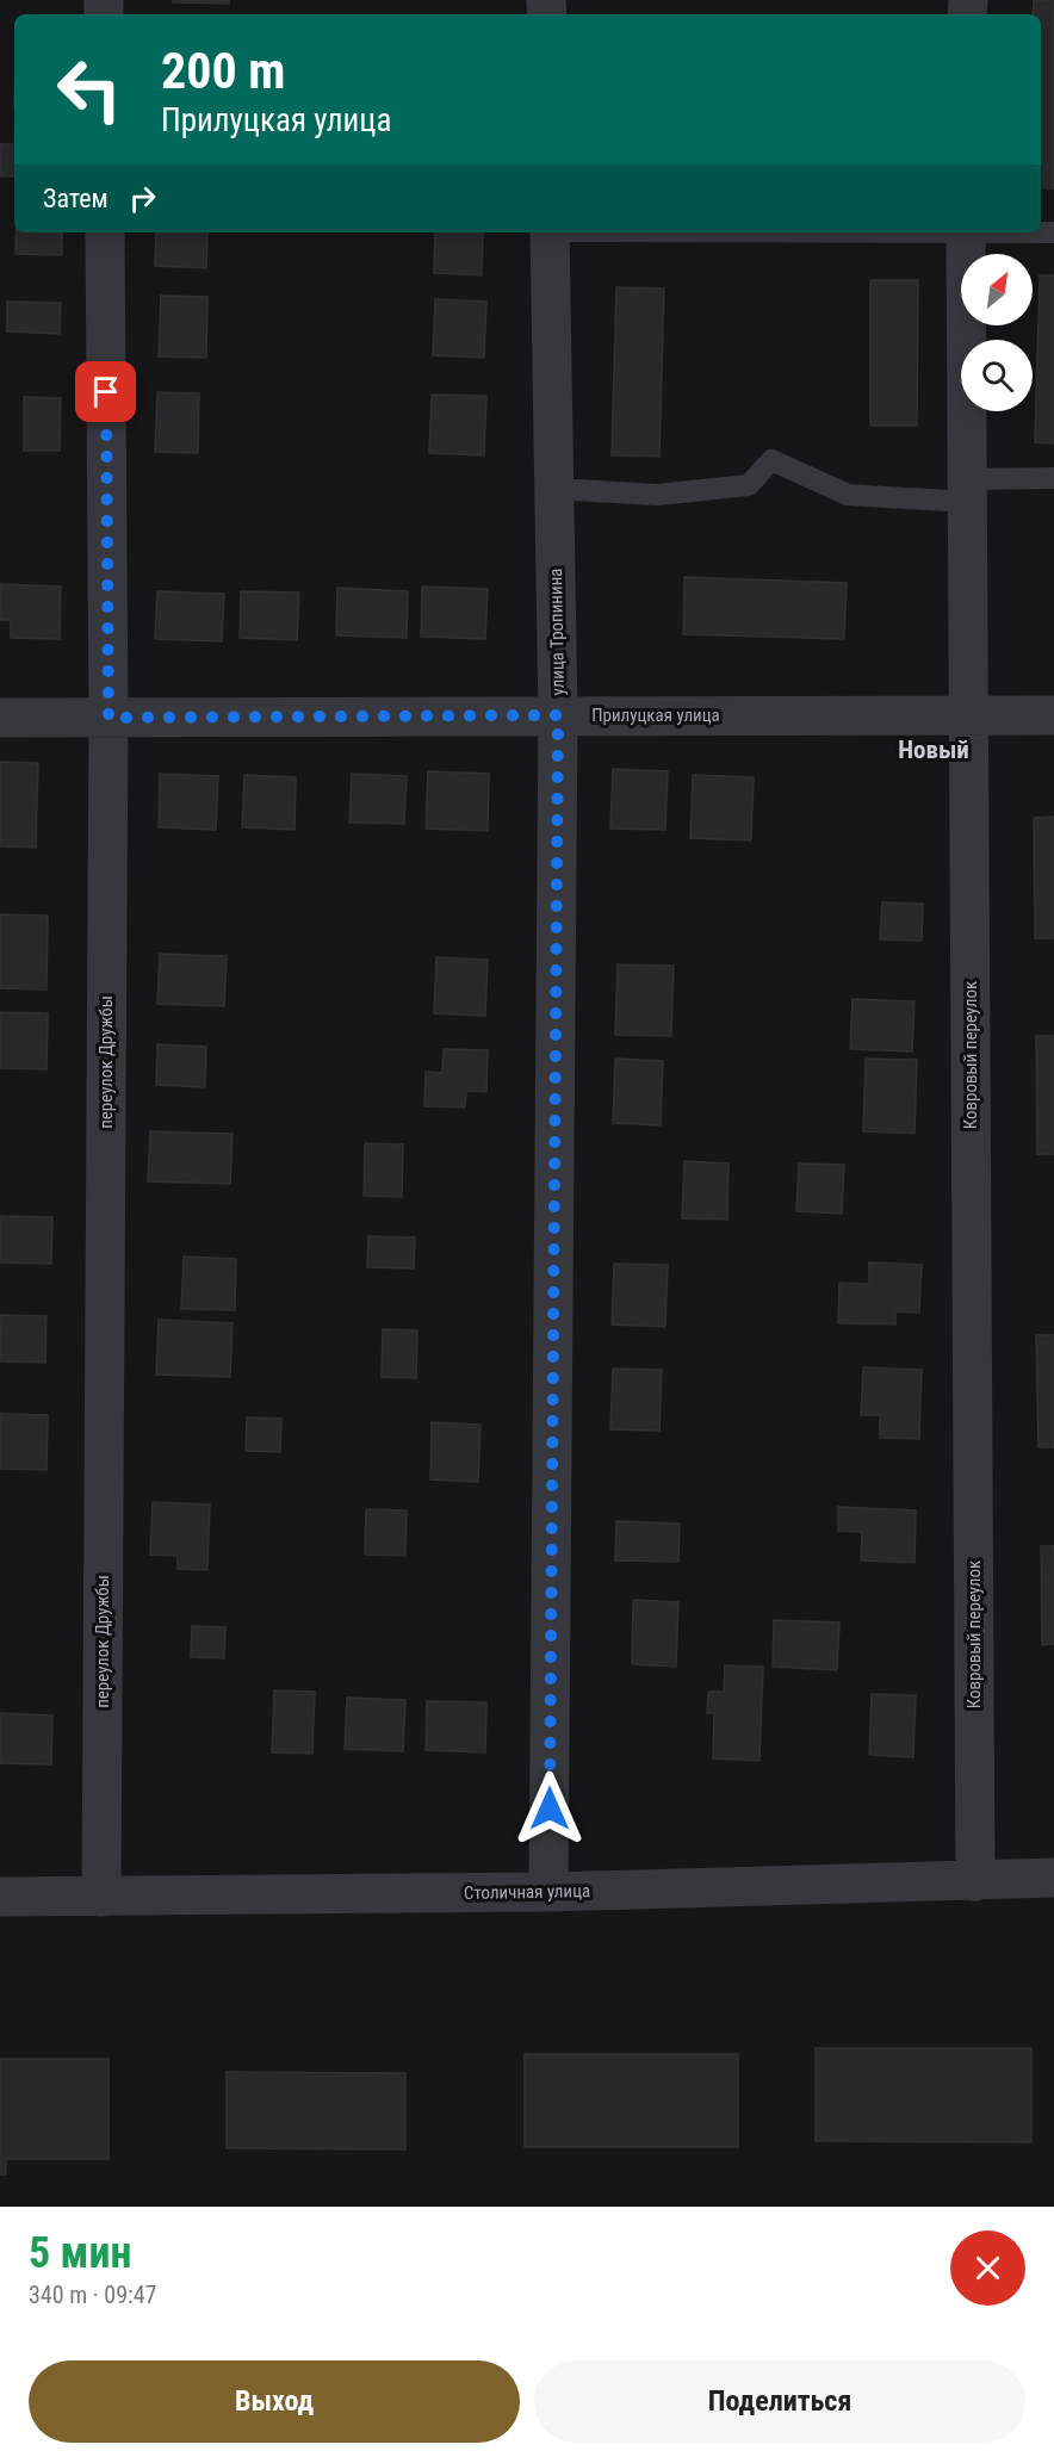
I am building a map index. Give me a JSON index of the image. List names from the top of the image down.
{
  "streets": {
    "street": [
      "улица Тропинина",
      "Прилуцкая улица",
      "Ковровый переулок",
      "переулок Дружбы",
      "Столичная улица"
    ]
  },
  "crossings": [
    ["улица Тропинина", "Прилуцкая улица"],
    ["улица Тропинина", "Столичная улица"],
    ["Прилуцкая улица", "Ковровый переулок"],
    ["Прилуцкая улица", "переулок Дружбы"],
    ["Ковровый переулок", "Столичная улица"],
    ["переулок Дружбы", "Столичная улица"]
  ],
  "districts": ["Новый"],
  "north": "top right",
  "page": {
    "turn": ["200 m", "Прилуцкая улица"],
    "then": "Затем",
    "heading": ["5 мин", "340 m · 09:47"],
    "buttons": ["Выход", "Поделиться"]
  }
}
